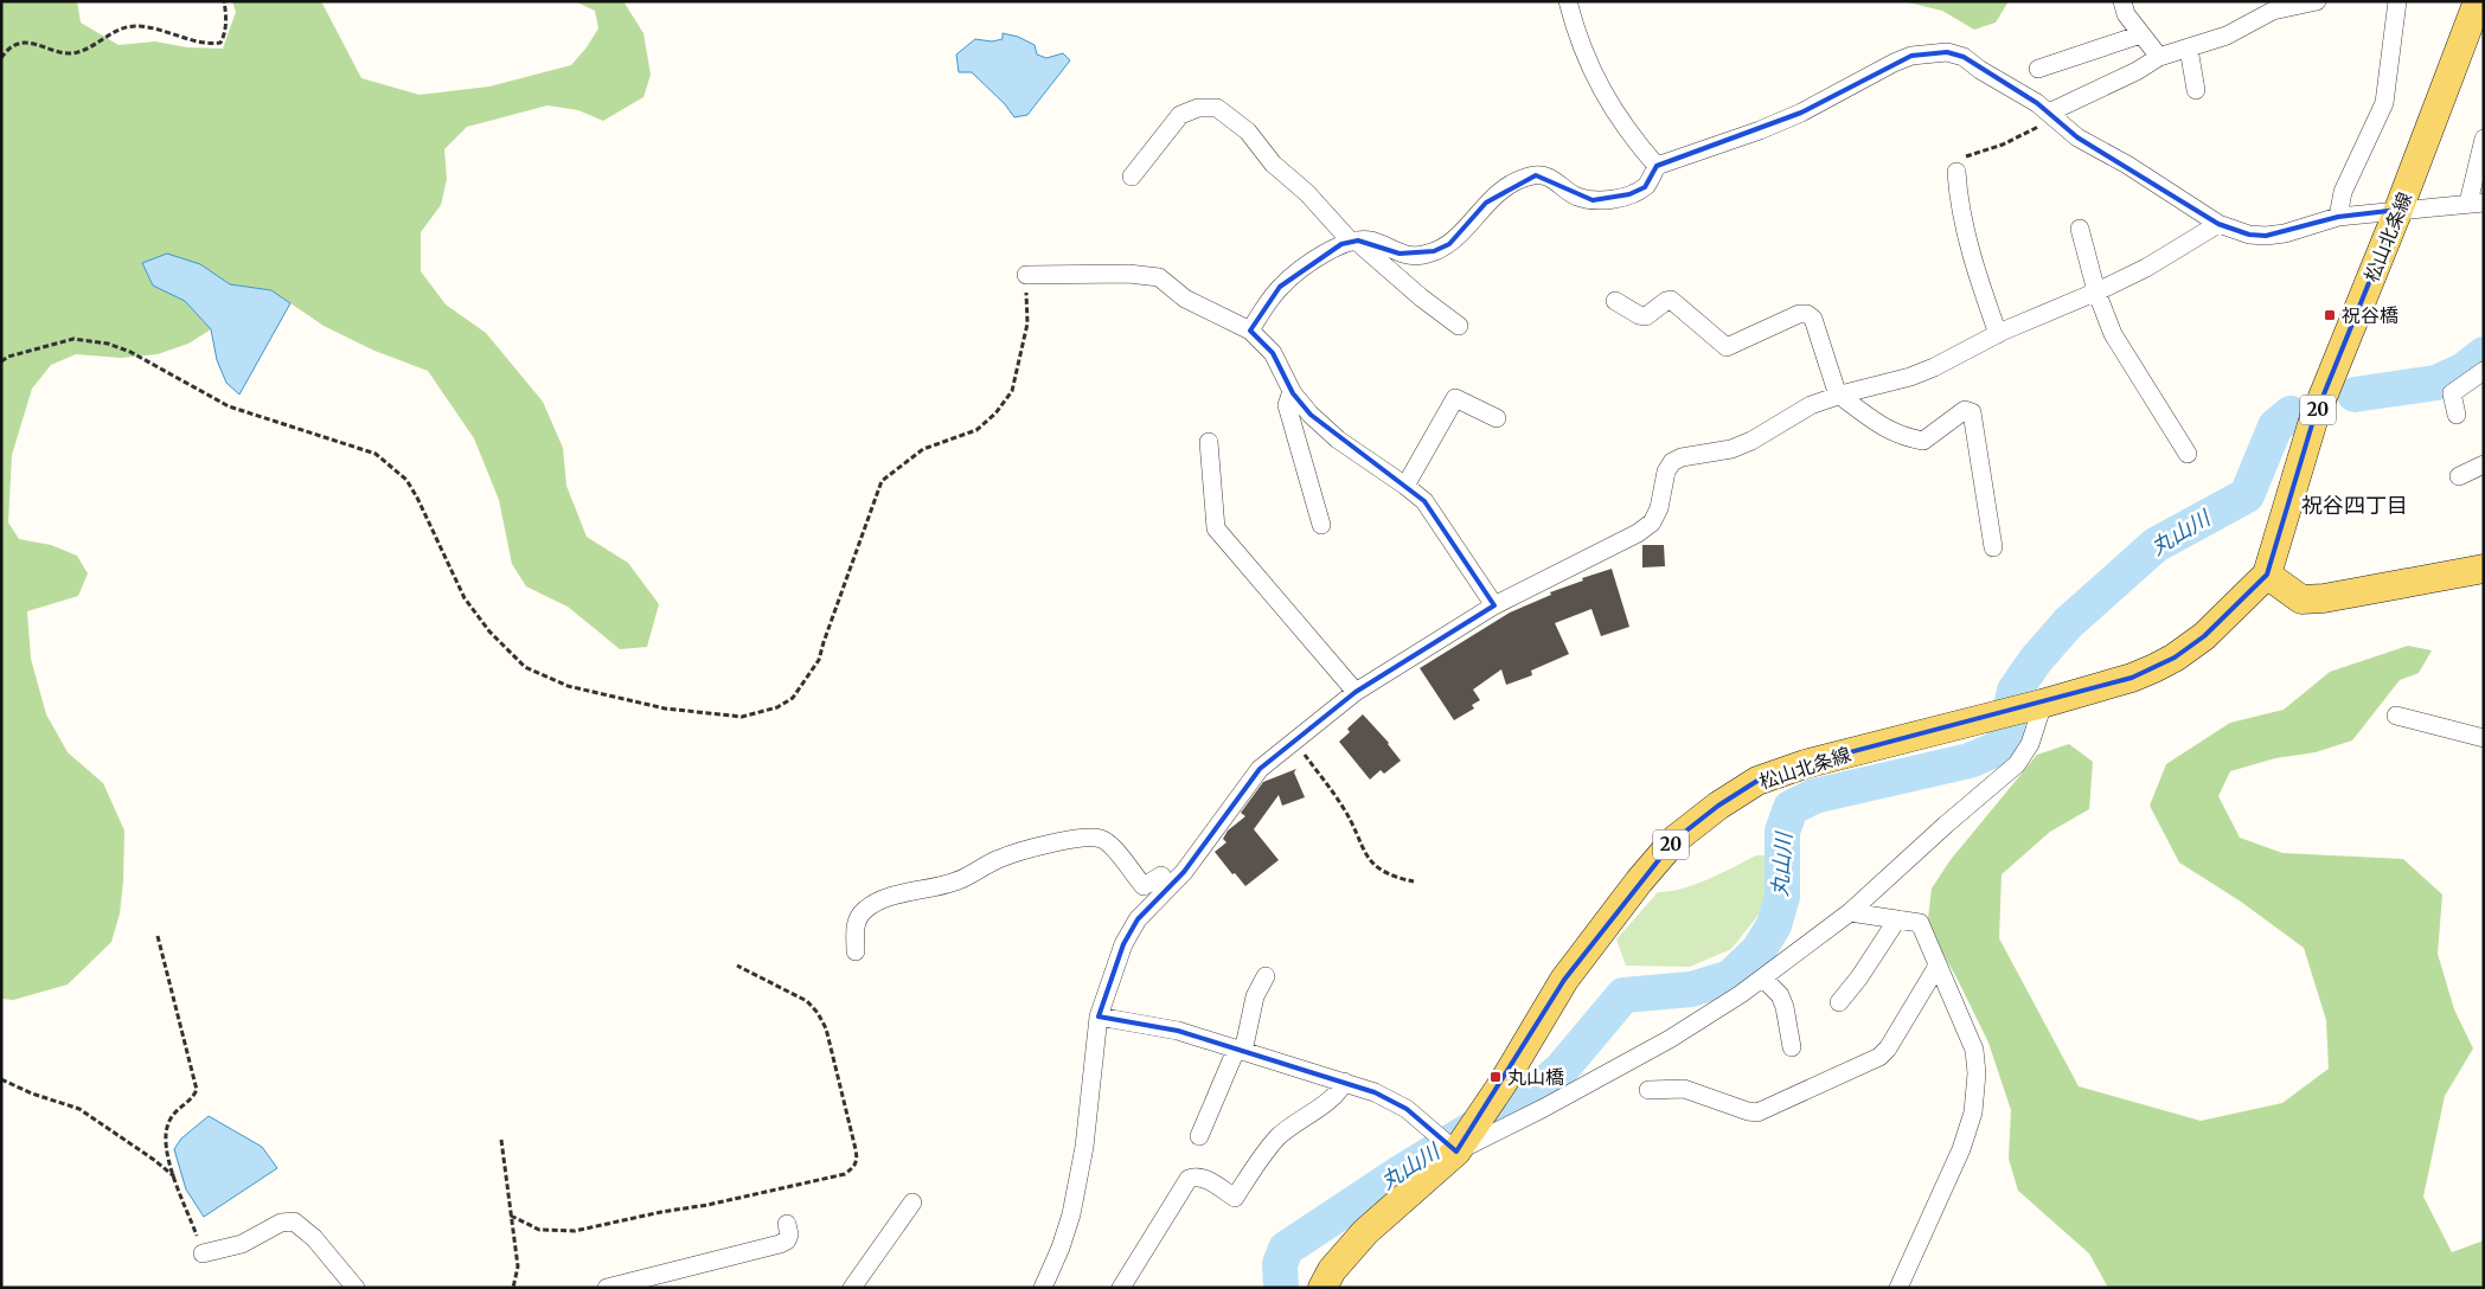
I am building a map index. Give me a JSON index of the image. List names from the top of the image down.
{
  "streets": {
    "main road": ["松山北条線", "20"]
  },
  "districts": ["祝谷四丁目"],
  "water": ["丸山川"],
  "places": {
    "transit": ["祝谷橋", "丸山橋"]
  }
}
